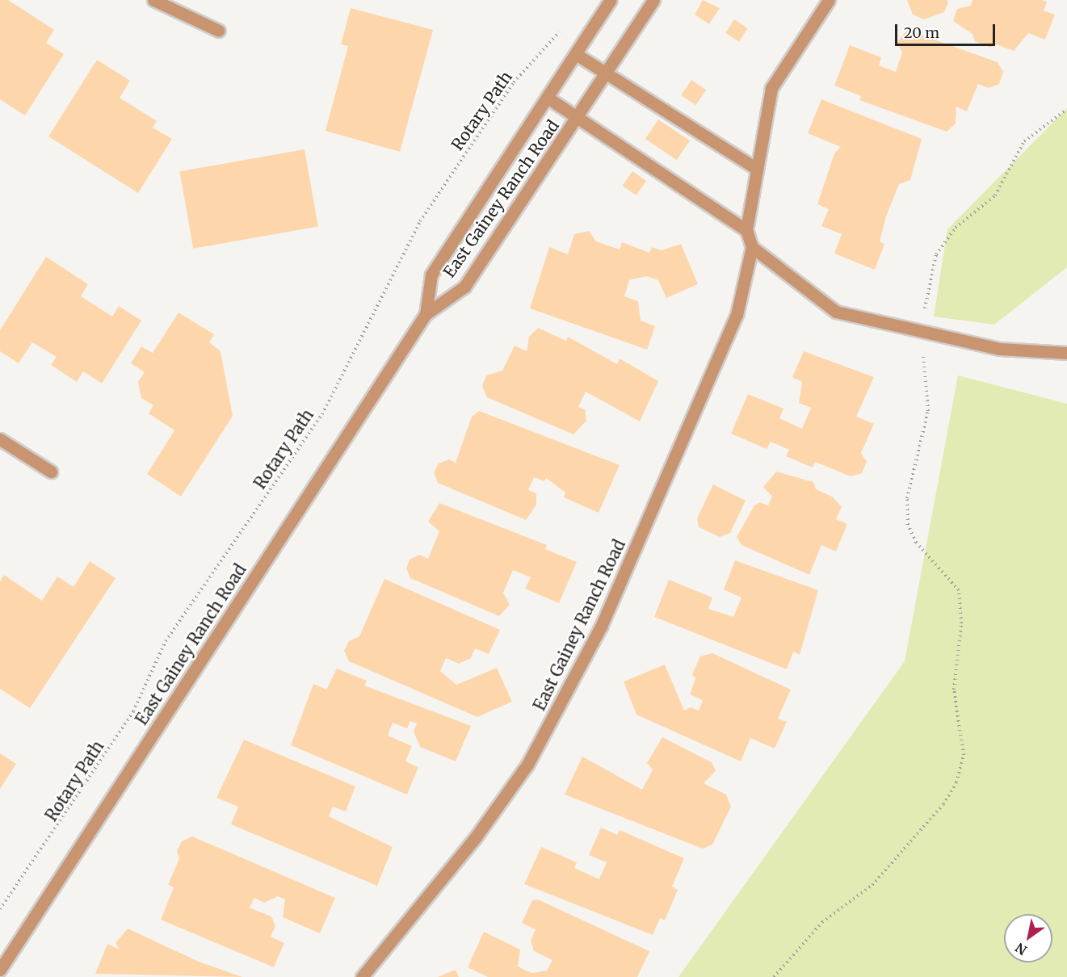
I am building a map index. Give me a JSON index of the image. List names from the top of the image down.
{
  "streets": {
    "street": ["East Gainey Ranch Road"],
    "path": ["Rotary Path"]
  },
  "scale_bar": "20 m",
  "north": "bottom left"
}
